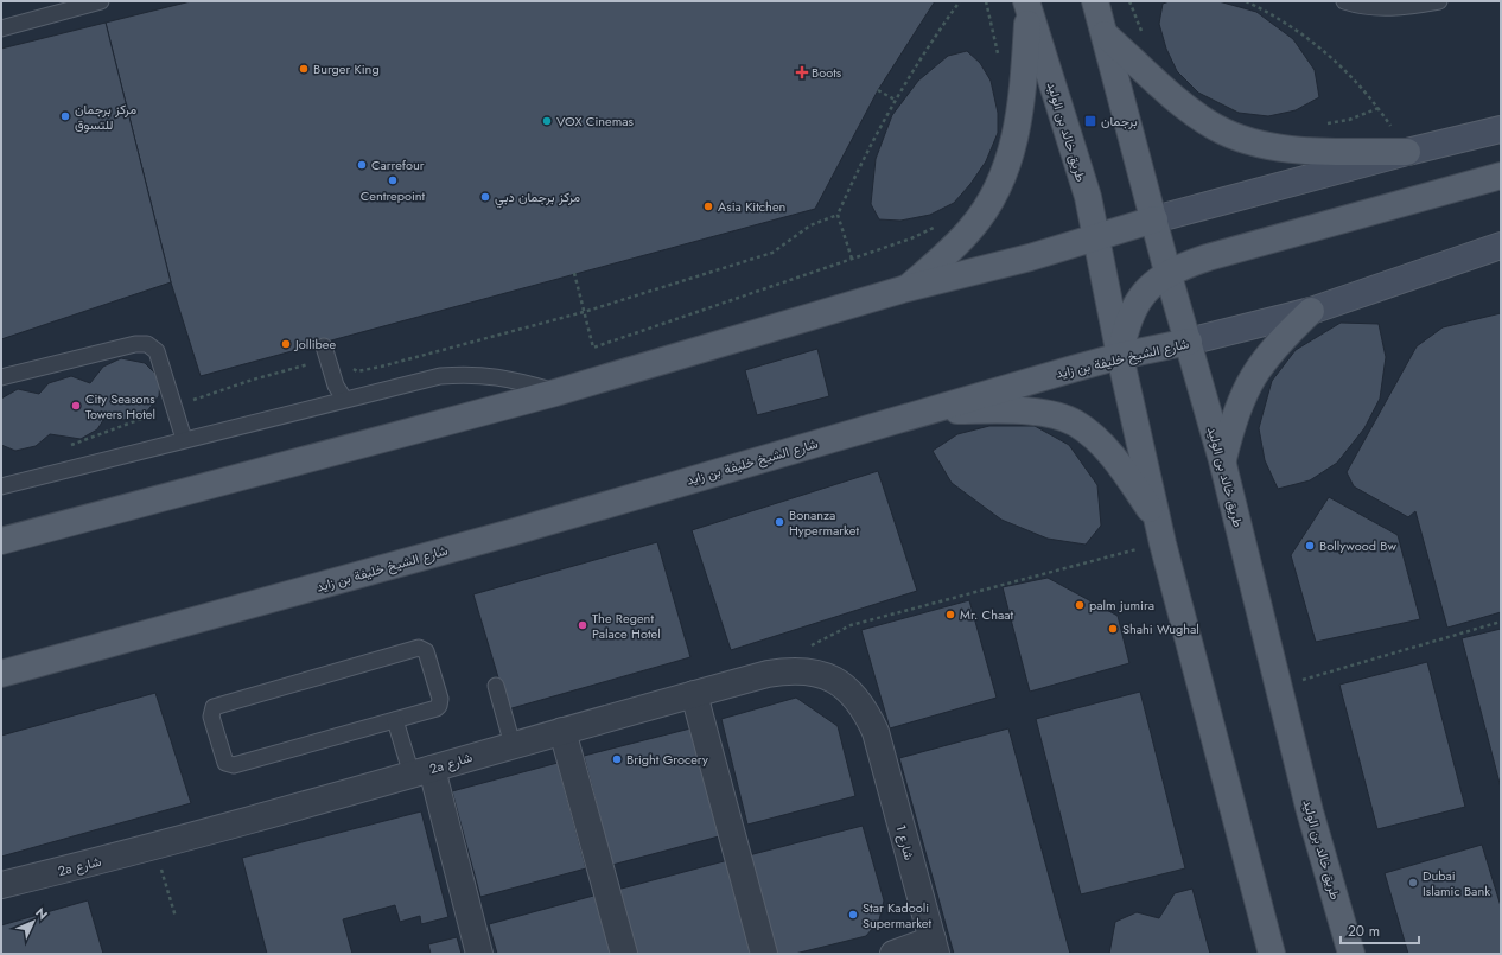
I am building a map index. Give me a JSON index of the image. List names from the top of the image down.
{
  "streets": {
    "main road": ["طريق خالد بن الوليد", "شارع الشيخ خليفة بن زايد"],
    "street": ["2a شارع", "شارع 1"]
  },
  "crossings": [
    ["طريق خالد بن الوليد", "شارع الشيخ خليفة بن زايد"],
    ["2a شارع", "شارع 1"]
  ],
  "places": {
    "other": [
      "Burger King",
      "مركز برجمان للتسوق",
      "VOX Cinemas",
      "Carrefour",
      "Centrepoint",
      "مركز برجمان دبي",
      "Asia Kitchen",
      "Jollibee",
      "City Seasons Towers Hotel",
      "Bonanza Hypermarket",
      "Bollywood Bw",
      "palm jumira",
      "Mr. Chaat",
      "The Regent Palace Hotel",
      "Shahi Wughal",
      "Bright Grocery",
      "Dubai Islamic Bank",
      "Star Kadooli Supermarket"
    ],
    "health": ["Boots"],
    "transit": ["برجمان"]
  },
  "scale_bar": "20 m",
  "north": "top right"
}
